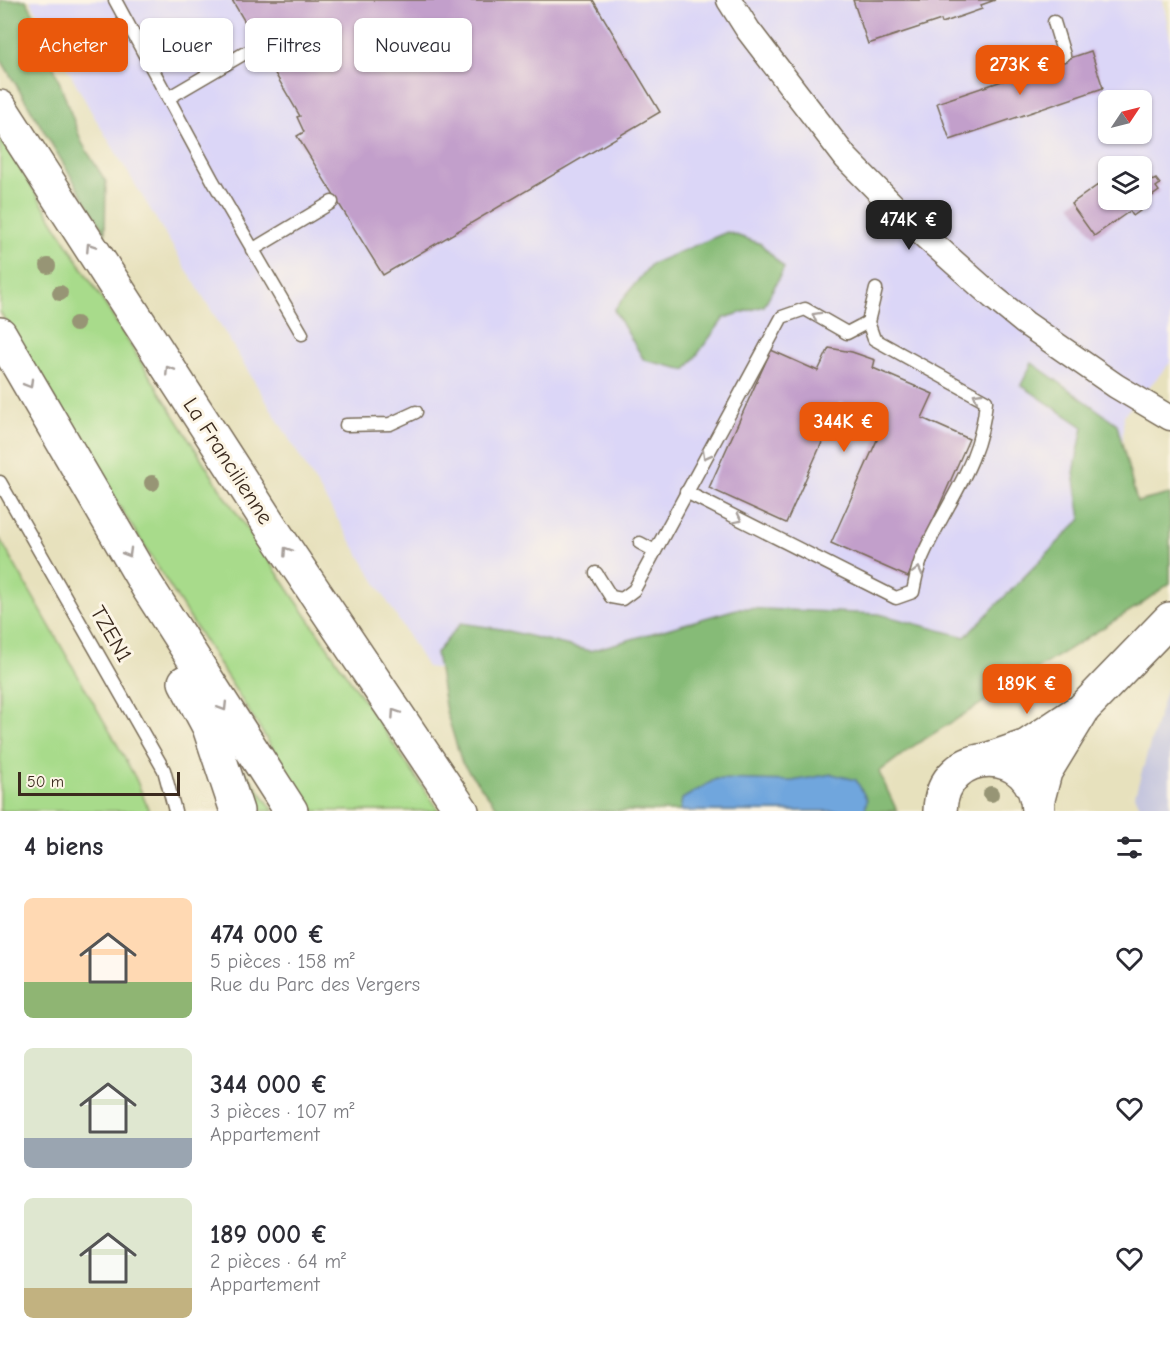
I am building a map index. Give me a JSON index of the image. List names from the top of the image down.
{
  "streets": {
    "main road": ["La Francilienne"],
    "lane": ["TZEN1"]
  },
  "scale_bar": "50 m",
  "north": "top right",
  "page": {
    "chip": [
      "Acheter",
      "Louer",
      "Filtres",
      "Nouveau"
    ],
    "price": [
      "273K €",
      "474K €",
      "344K €",
      "189K €"
    ],
    "scale": "50 m",
    "heading": "4 biens",
    "list": [
      {
        "name": "474 000 €",
        "note": "5 pièces · 158 m² · Rue du Parc des Vergers"
      },
      {
        "name": "344 000 €",
        "note": "3 pièces · 107 m² · Appartement"
      },
      {
        "name": "189 000 €",
        "note": "2 pièces · 64 m² · Appartement"
      }
    ]
  }
}
